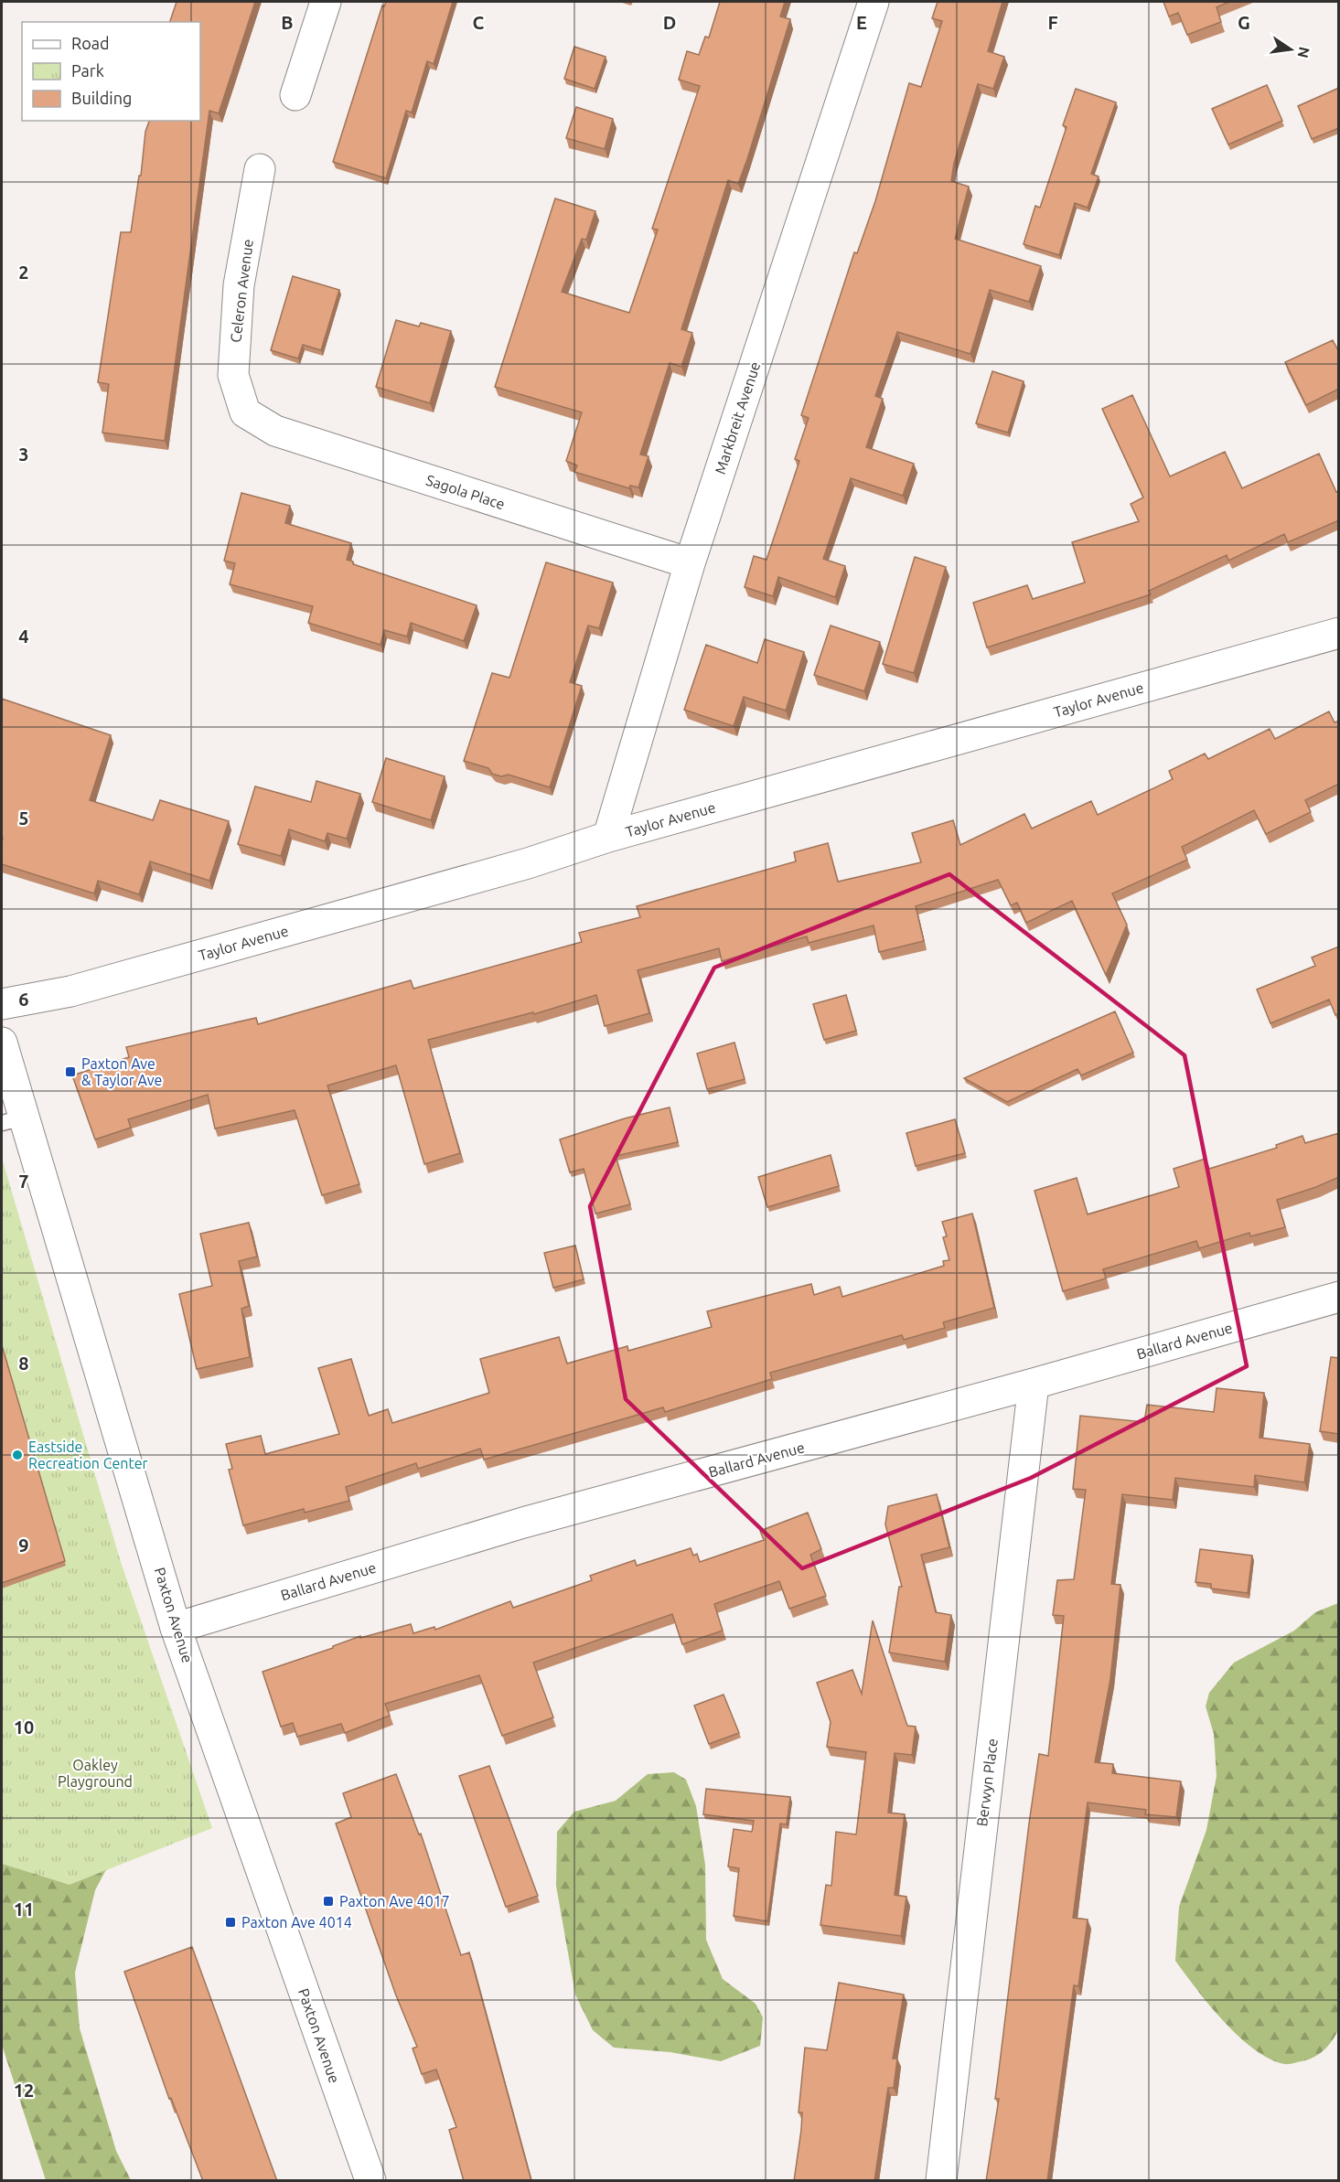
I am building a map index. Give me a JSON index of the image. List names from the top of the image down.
{
  "streets": {
    "street": [
      "Celeron Avenue",
      "Markbreit Avenue",
      "Sagola Place",
      "Taylor Avenue",
      "Ballard Avenue",
      "Paxton Avenue",
      "Berwyn Place"
    ]
  },
  "crossings": [
    ["Celeron Avenue", "Sagola Place"],
    ["Markbreit Avenue", "Sagola Place"],
    ["Markbreit Avenue", "Taylor Avenue"],
    ["Ballard Avenue", "Paxton Avenue"],
    ["Ballard Avenue", "Berwyn Place"]
  ],
  "parks": ["Oakley Playground"],
  "places": {
    "transit": ["Paxton Ave & Taylor Ave", "Paxton Ave 4017", "Paxton Ave 4014"],
    "other": ["Eastside Recreation Center"]
  },
  "legend": ["Road", "Park", "Building"],
  "north": "right",
  "grid": {
    "columns": [
      "B",
      "C",
      "D",
      "E",
      "F",
      "G"
    ],
    "rows": [
      "2",
      "3",
      "4",
      "5",
      "6",
      "7",
      "8",
      "9",
      "10",
      "11",
      "12"
    ]
  }
}
